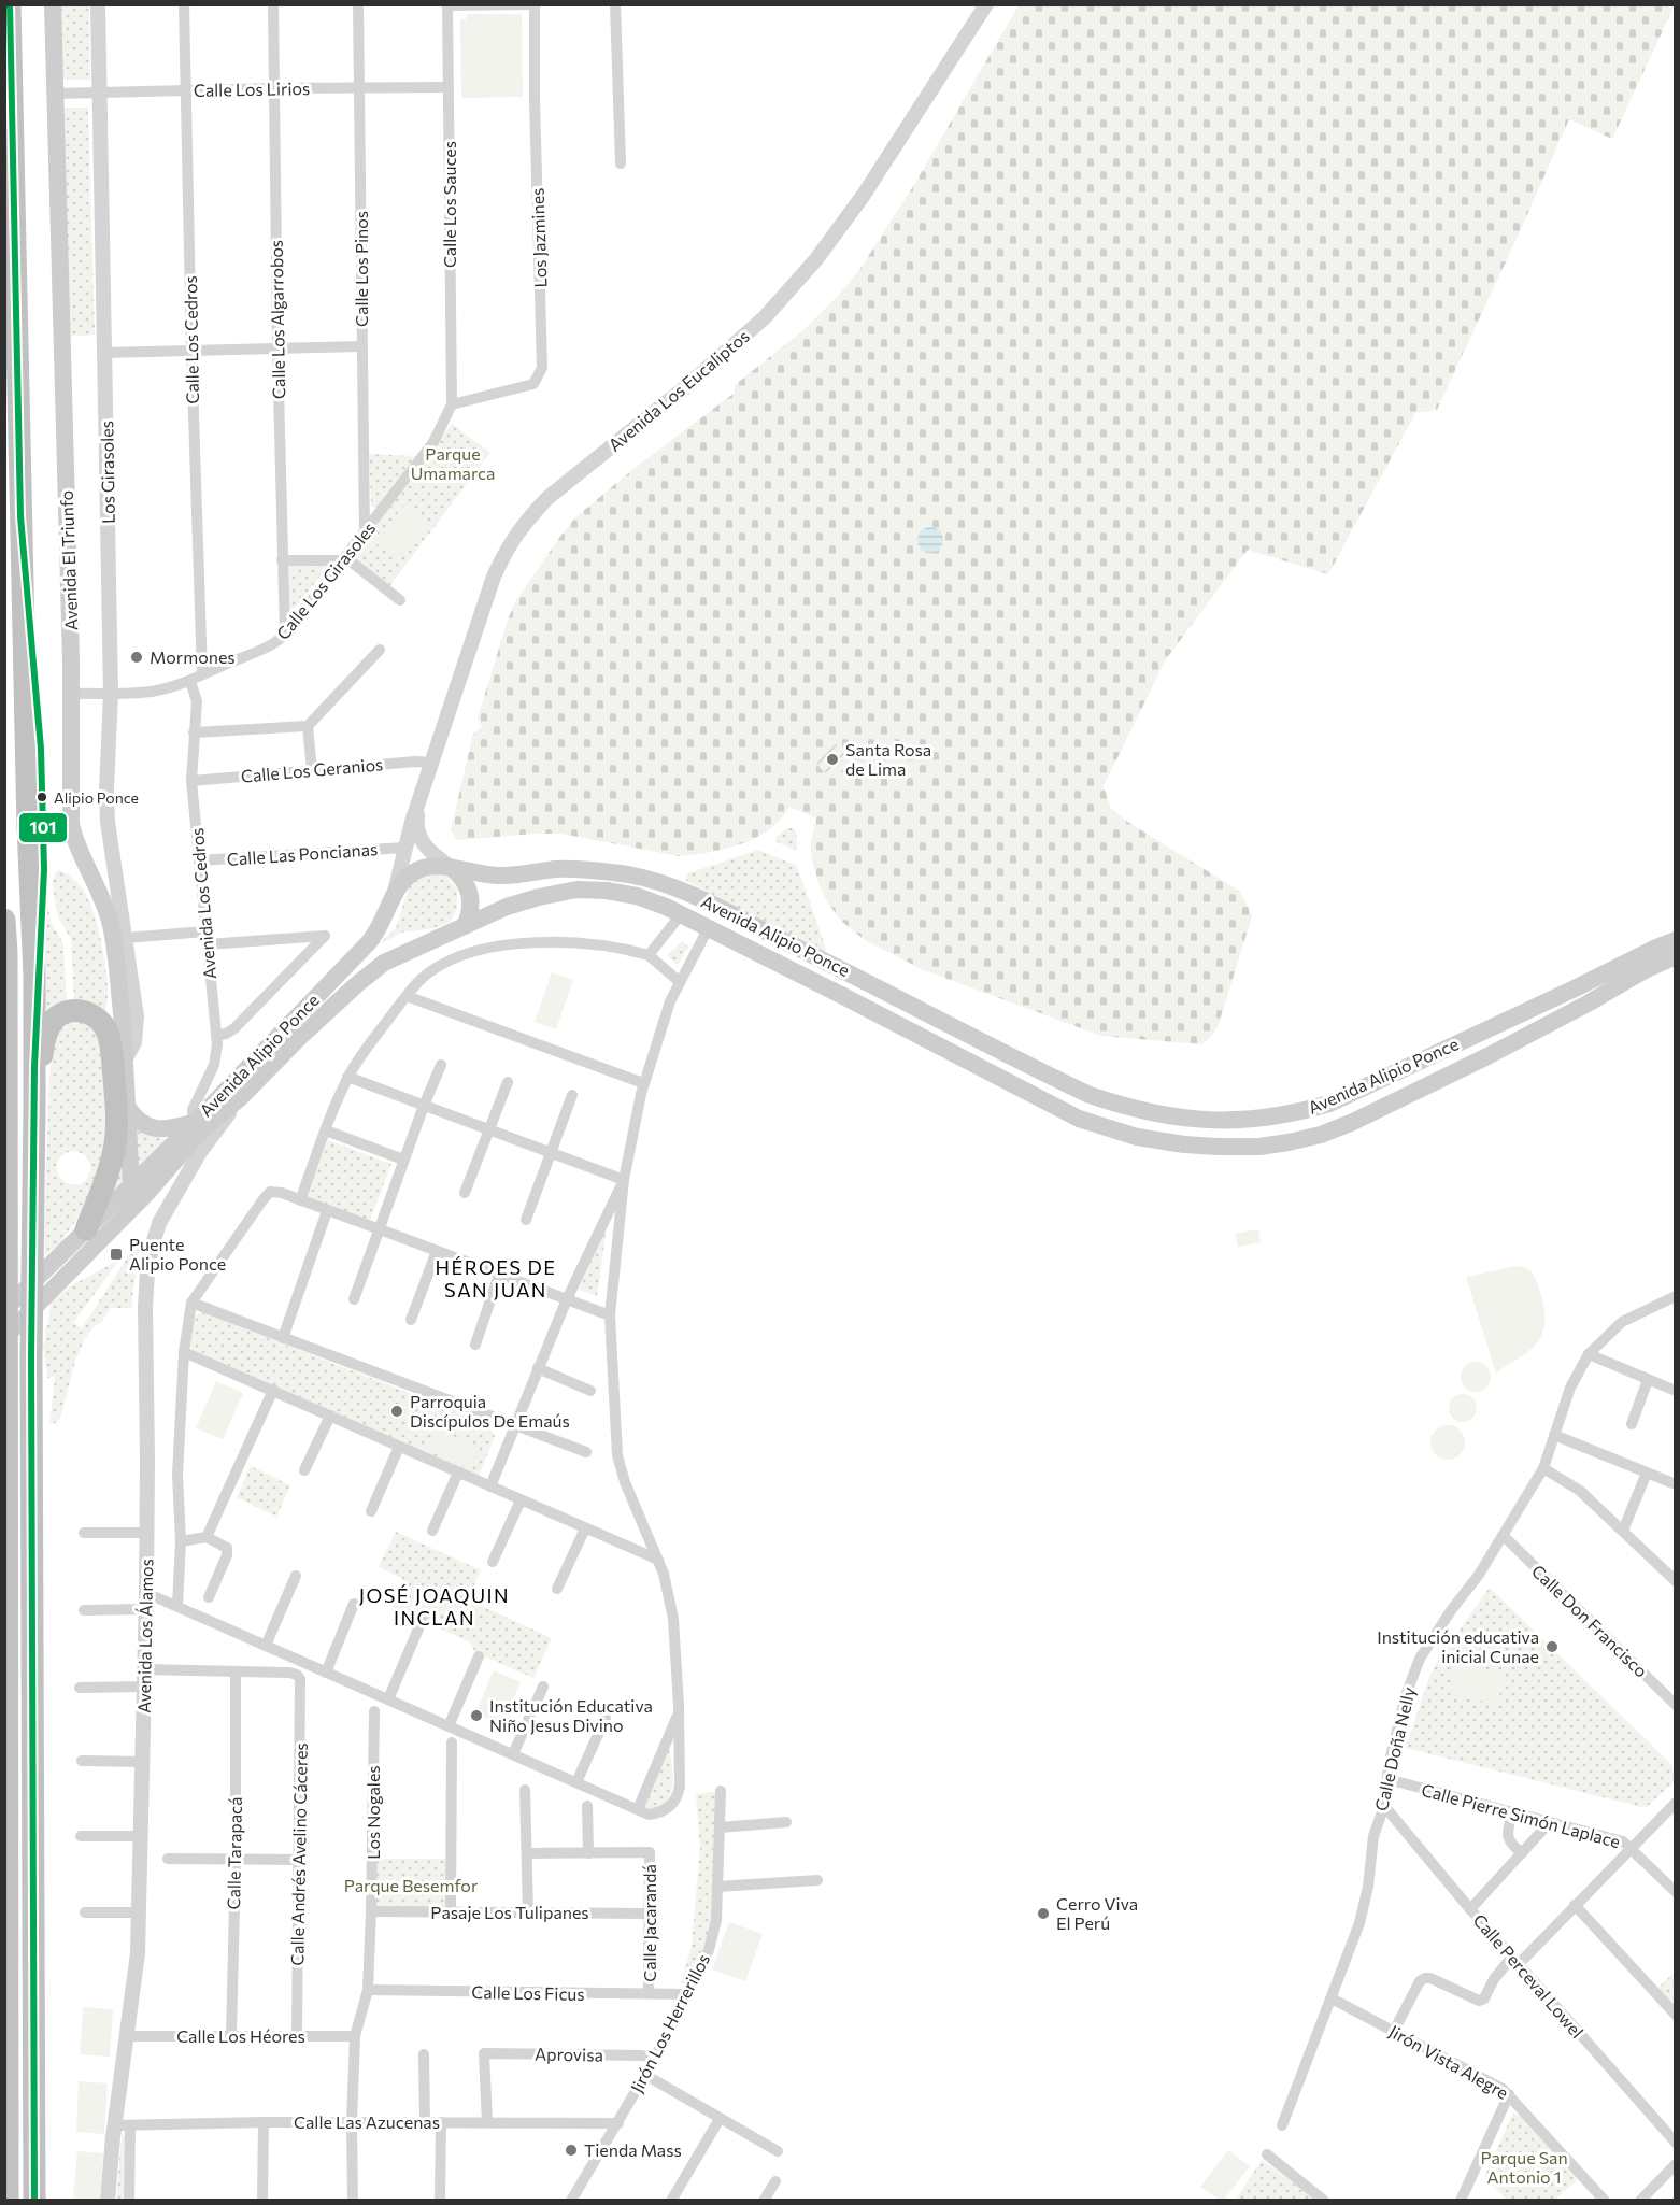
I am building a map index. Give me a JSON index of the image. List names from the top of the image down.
{
  "streets": {
    "main road": ["Avenida El Triunfo", "Avenida Alipio Ponce"],
    "street": [
      "Calle Los Lirios",
      "Calle Los Sauces",
      "Los Jazmines",
      "Calle Los Pinos",
      "Calle Los Algarrobos",
      "Calle Los Cedros",
      "Avenida Los Eucaliptos",
      "Los Girasoles",
      "Calle Los Girasoles",
      "Calle Los Geranios",
      "Calle Las Poncianas",
      "Avenida Los Cedros",
      "Calle Don Francisco",
      "Avenida Los Álamos",
      "Calle Doña Nelly",
      "Los Nogales",
      "Calle Pierre Simón Laplace",
      "Calle Tarapacá",
      "Calle Andrés Avelino Cáceres",
      "Pasaje Los Tulipanes",
      "Calle Jacarandá",
      "Calle Perceval Lowel",
      "Calle Los Ficus",
      "Jirón Los Herrerillos",
      "Calle Los Héores",
      "Aprovisa",
      "Jirón Vista Alegre",
      "Calle Las Azucenas"
    ]
  },
  "crossings": [
    ["Calle Los Lirios", "Calle Los Sauces"],
    ["Calle Los Lirios", "Calle Los Pinos"],
    ["Calle Los Lirios", "Calle Los Algarrobos"],
    ["Calle Los Lirios", "Calle Los Cedros"],
    ["Calle Los Lirios", "Los Girasoles"],
    ["Calle Los Lirios", "Avenida El Triunfo"],
    ["Calle Los Sauces", "Los Jazmines"],
    ["Calle Los Sauces", "Calle Los Girasoles"],
    ["Los Jazmines", "Calle Los Girasoles"],
    ["Calle Los Pinos", "Calle Los Girasoles"],
    ["Calle Los Algarrobos", "Calle Los Girasoles"],
    ["Calle Los Cedros", "Calle Los Girasoles"],
    ["Avenida Los Eucaliptos", "Calle Los Geranios"],
    ["Avenida Los Eucaliptos", "Calle Las Poncianas"],
    ["Avenida Los Eucaliptos", "Avenida Alipio Ponce"],
    ["Los Girasoles", "Calle Los Girasoles"],
    ["Avenida El Triunfo", "Calle Los Girasoles"],
    ["Avenida El Triunfo", "Avenida Alipio Ponce"],
    ["Calle Los Girasoles", "Avenida Los Cedros"],
    ["Calle Los Geranios", "Avenida Los Cedros"],
    ["Calle Las Poncianas", "Avenida Los Cedros"],
    ["Avenida Los Cedros", "Avenida Alipio Ponce"],
    ["Avenida Alipio Ponce", "Avenida Los Álamos"],
    ["Calle Don Francisco", "Calle Doña Nelly"],
    ["Avenida Los Álamos", "Calle Los Héores"],
    ["Avenida Los Álamos", "Calle Las Azucenas"],
    ["Calle Doña Nelly", "Calle Pierre Simón Laplace"],
    ["Calle Doña Nelly", "Calle Perceval Lowel"],
    ["Calle Doña Nelly", "Jirón Vista Alegre"],
    ["Los Nogales", "Pasaje Los Tulipanes"],
    ["Los Nogales", "Calle Los Ficus"],
    ["Los Nogales", "Calle Los Héores"],
    ["Los Nogales", "Calle Las Azucenas"],
    ["Calle Tarapacá", "Calle Andrés Avelino Cáceres"],
    ["Calle Tarapacá", "Calle Los Héores"],
    ["Calle Andrés Avelino Cáceres", "Calle Los Héores"],
    ["Pasaje Los Tulipanes", "Calle Jacarandá"],
    ["Calle Jacarandá", "Calle Los Ficus"],
    ["Calle Los Ficus", "Jirón Los Herrerillos"],
    ["Jirón Los Herrerillos", "Aprovisa"],
    ["Jirón Los Herrerillos", "Calle Las Azucenas"],
    ["Aprovisa", "Calle Las Azucenas"]
  ],
  "districts": ["HÉROES DE SAN JUAN", "JOSÉ JOAQUIN INCLAN"],
  "parks": ["Parque Umamarca", "Parque Besemfor", "Parque San Antonio 1"],
  "places": {
    "other": [
      "Mormones",
      "Santa Rosa de Lima",
      "Alipio Ponce",
      "Parroquia Discípulos De Emaús",
      "Institución educativa inicial Cunae",
      "Institución Educativa Niño Jesus Divino",
      "Cerro Viva El Perú",
      "Tienda Mass"
    ],
    "transit": ["Puente Alipio Ponce"]
  },
  "lines": ["transit line 101"]
}
